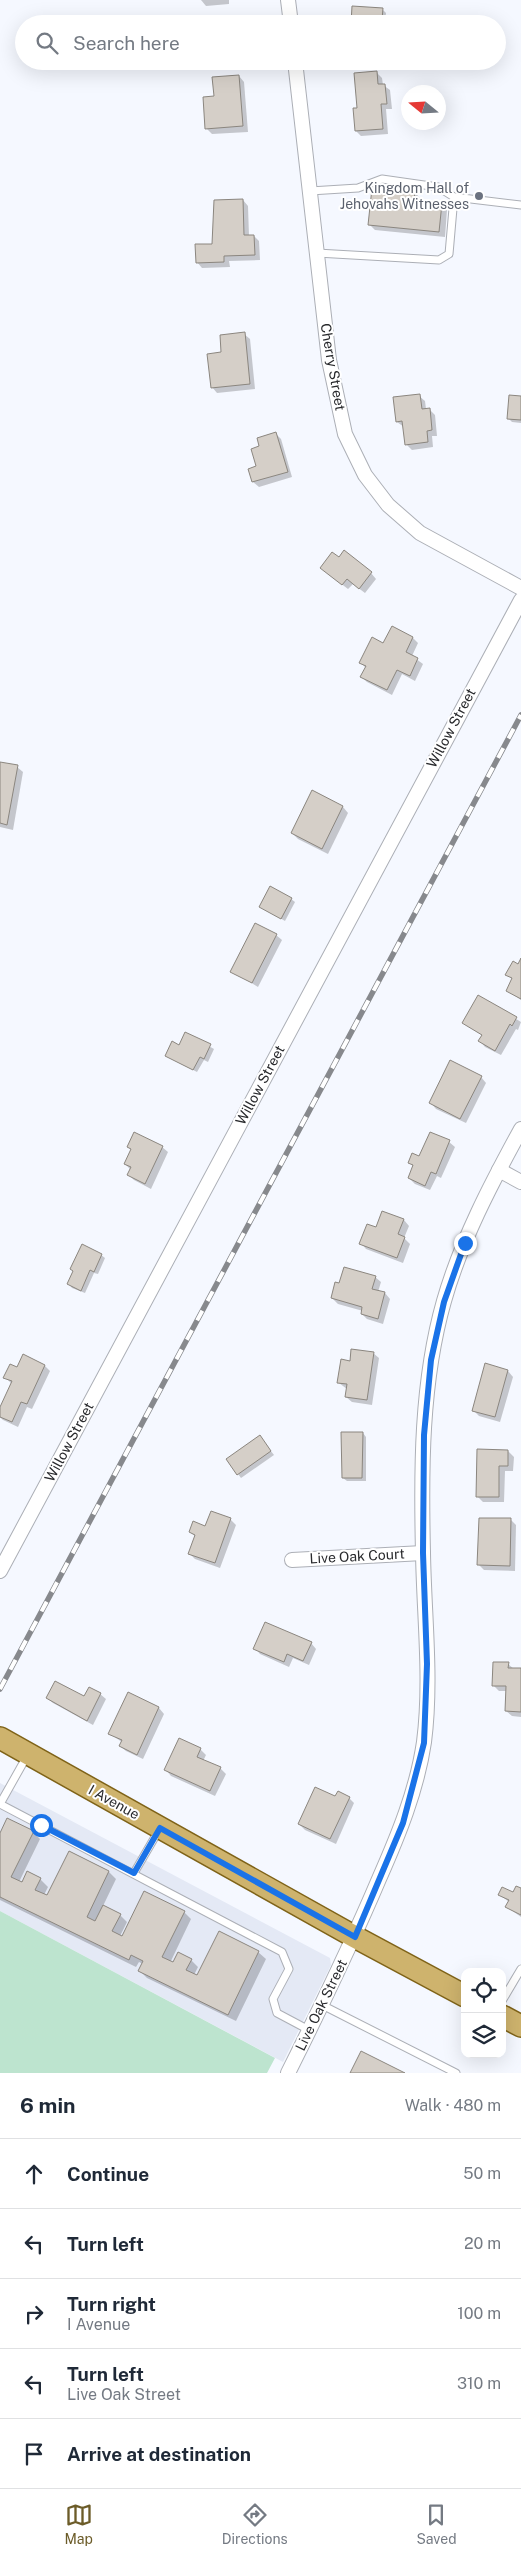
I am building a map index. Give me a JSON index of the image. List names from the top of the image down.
{
  "streets": {
    "main road": ["I Avenue"],
    "street": [
      "Cherry Street",
      "Willow Street",
      "Live Oak Court",
      "Live Oak Street"
    ]
  },
  "crossings": [
    ["Live Oak Court", "Live Oak Street"],
    ["I Avenue", "Live Oak Street"]
  ],
  "places": ["Kingdom Hall of Jehovahs Witnesses"],
  "north": "left",
  "page": {
    "search": "Search here",
    "heading": ["6 min", "Walk · 480 m"],
    "list": [
      ["Continue", "50 m"],
      ["Turn left", "20 m"],
      ["Turn right", "I Avenue", "100 m"],
      ["Turn left", "Live Oak Street", "310 m"],
      "Arrive at destination"
    ],
    "nav": ["Map", "Directions", "Saved"]
  }
}
